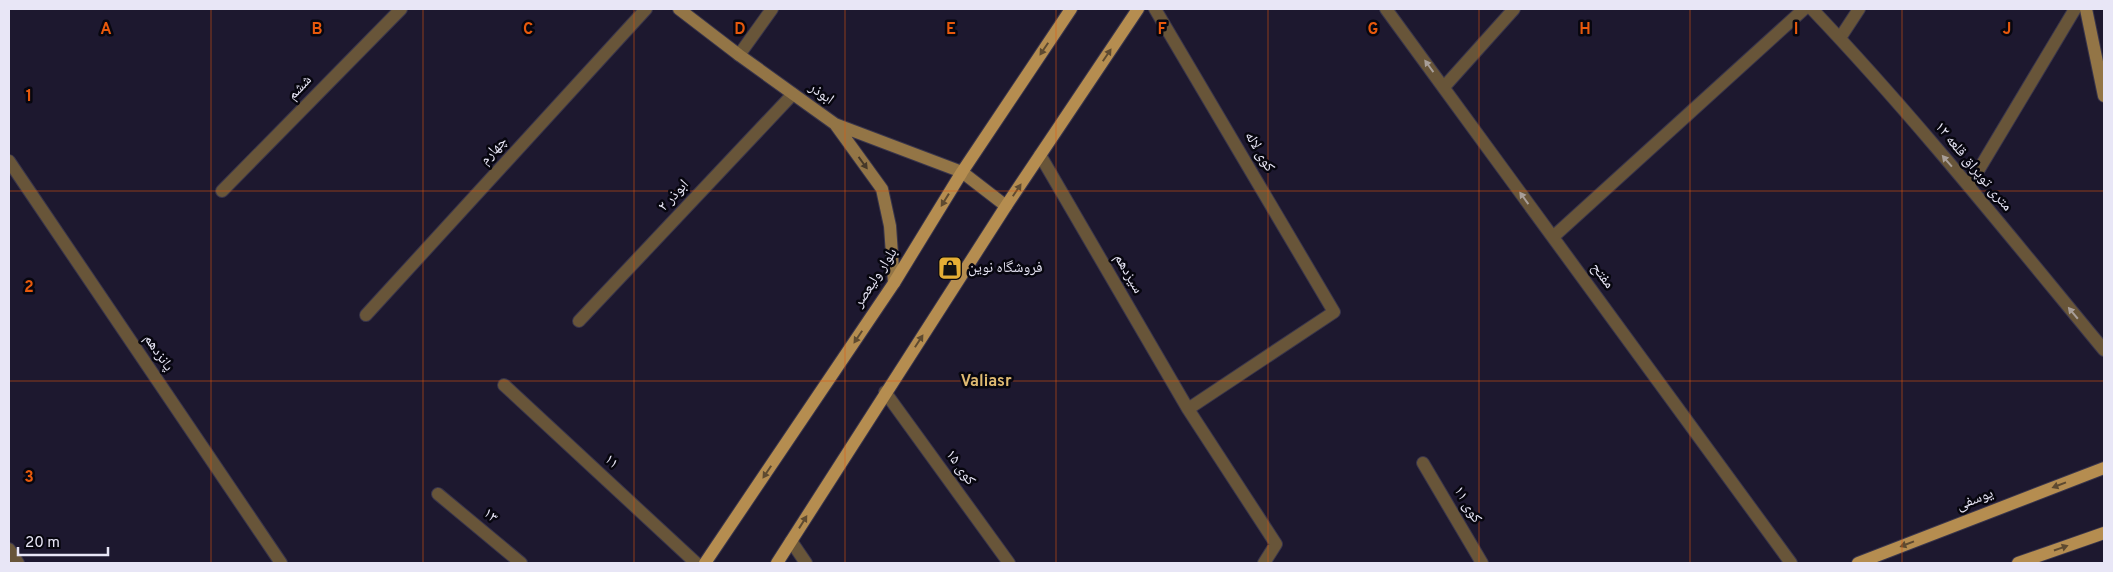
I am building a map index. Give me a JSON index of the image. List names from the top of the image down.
{
  "streets": {
    "main road": ["ابوذر", "بلوار ولیعصر", "یوسفی"],
    "street": [
      "ششم",
      "چهارم",
      "کوی لاله",
      "۱۲ متری توپراق قلعه",
      "۲ ابوذر",
      "سیزدهم",
      "مفتح",
      "پانزدهم",
      "۱۱",
      "کوی ۱۵",
      "کوی ۱۱",
      "۱۳"
    ]
  },
  "crossings": [
    ["ابوذر", "۲ ابوذر"],
    ["ابوذر", "بلوار ولیعصر"],
    ["کوی لاله", "سیزدهم"]
  ],
  "one_way": ["۱۲ متری توپراق قلعه", "مفتح"],
  "districts": ["Valiasr"],
  "places": {
    "shop": ["فروشگاه نوین"]
  },
  "scale_bar": "20 m",
  "grid": {
    "columns": [
      "A",
      "B",
      "C",
      "D",
      "E",
      "F",
      "G",
      "H",
      "I",
      "J"
    ],
    "rows": ["1", "2", "3"]
  }
}
